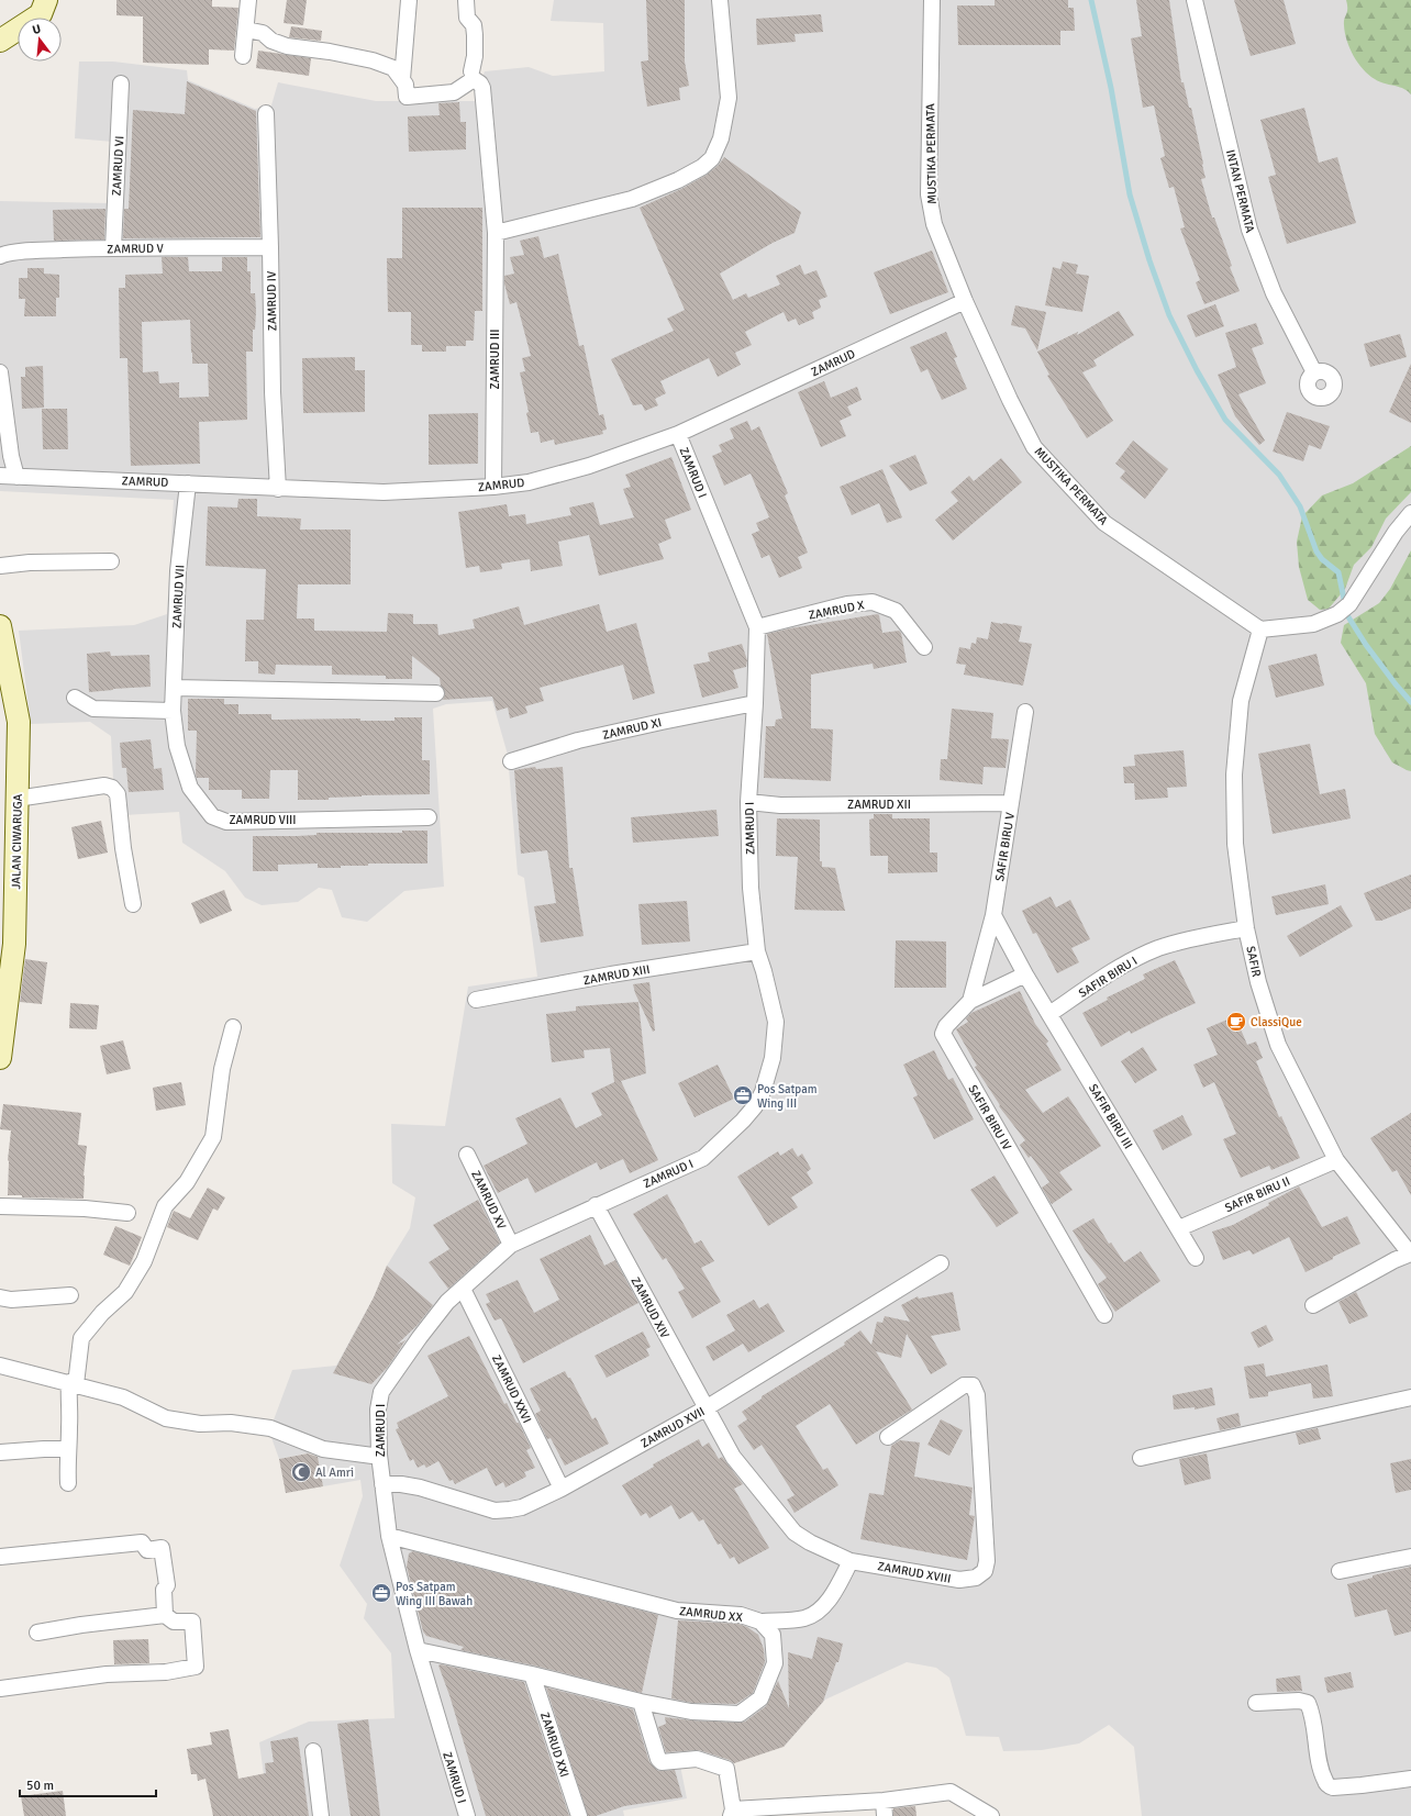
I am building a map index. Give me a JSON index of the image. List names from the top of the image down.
{
  "streets": {
    "street": [
      "MUSTIKA PERMATA",
      "ZAMRUD VI",
      "INTAN PERMATA",
      "ZAMRUD V",
      "ZAMRUD IV",
      "ZAMRUD III",
      "ZAMRUD",
      "ZAMRUD I",
      "ZAMRUD VII",
      "ZAMRUD X",
      "ZAMRUD XI",
      "ZAMRUD XII",
      "ZAMRUD VIII",
      "JALAN CIWARUGA",
      "SAFIR BIRU V",
      "SAFIR",
      "ZAMRUD XIII",
      "SAFIR BIRU I",
      "SAFIR BIRU III",
      "SAFIR BIRU IV",
      "SAFIR BIRU II",
      "ZAMRUD XV",
      "ZAMRUD XIV",
      "ZAMRUD XXVI",
      "ZAMRUD XVII",
      "ZAMRUD XVIII",
      "ZAMRUD XX",
      "ZAMRUD XXI"
    ]
  },
  "crossings": [
    ["MUSTIKA PERMATA", "ZAMRUD"],
    ["MUSTIKA PERMATA", "SAFIR"],
    ["ZAMRUD VI", "ZAMRUD V"],
    ["ZAMRUD V", "ZAMRUD IV"],
    ["ZAMRUD IV", "ZAMRUD"],
    ["ZAMRUD III", "ZAMRUD"],
    ["ZAMRUD", "ZAMRUD I"],
    ["ZAMRUD", "ZAMRUD VII"],
    ["ZAMRUD I", "ZAMRUD X"],
    ["ZAMRUD I", "ZAMRUD XI"],
    ["ZAMRUD I", "ZAMRUD XII"],
    ["ZAMRUD I", "ZAMRUD XIII"],
    ["ZAMRUD I", "ZAMRUD XV"],
    ["ZAMRUD I", "ZAMRUD XIV"],
    ["ZAMRUD I", "ZAMRUD XXVI"],
    ["ZAMRUD I", "ZAMRUD XVII"],
    ["ZAMRUD I", "ZAMRUD XX"],
    ["ZAMRUD VII", "ZAMRUD VIII"],
    ["ZAMRUD XII", "SAFIR BIRU V"],
    ["SAFIR BIRU V", "SAFIR BIRU IV"],
    ["SAFIR", "SAFIR BIRU I"],
    ["SAFIR", "SAFIR BIRU II"],
    ["SAFIR BIRU I", "SAFIR BIRU III"],
    ["SAFIR BIRU III", "SAFIR BIRU II"],
    ["ZAMRUD XIV", "ZAMRUD XVII"],
    ["ZAMRUD XIV", "ZAMRUD XVIII"],
    ["ZAMRUD XXVI", "ZAMRUD XVII"],
    ["ZAMRUD XVII", "ZAMRUD XVIII"],
    ["ZAMRUD XX", "ZAMRUD XXI"]
  ],
  "places": {
    "cafe": ["ClassiQue"],
    "office": ["Pos Satpam Wing III", "Pos Satpam Wing III Bawah"],
    "mosque": ["Al Amri"]
  },
  "scale_bar": "50 m",
  "north": "top"
}
